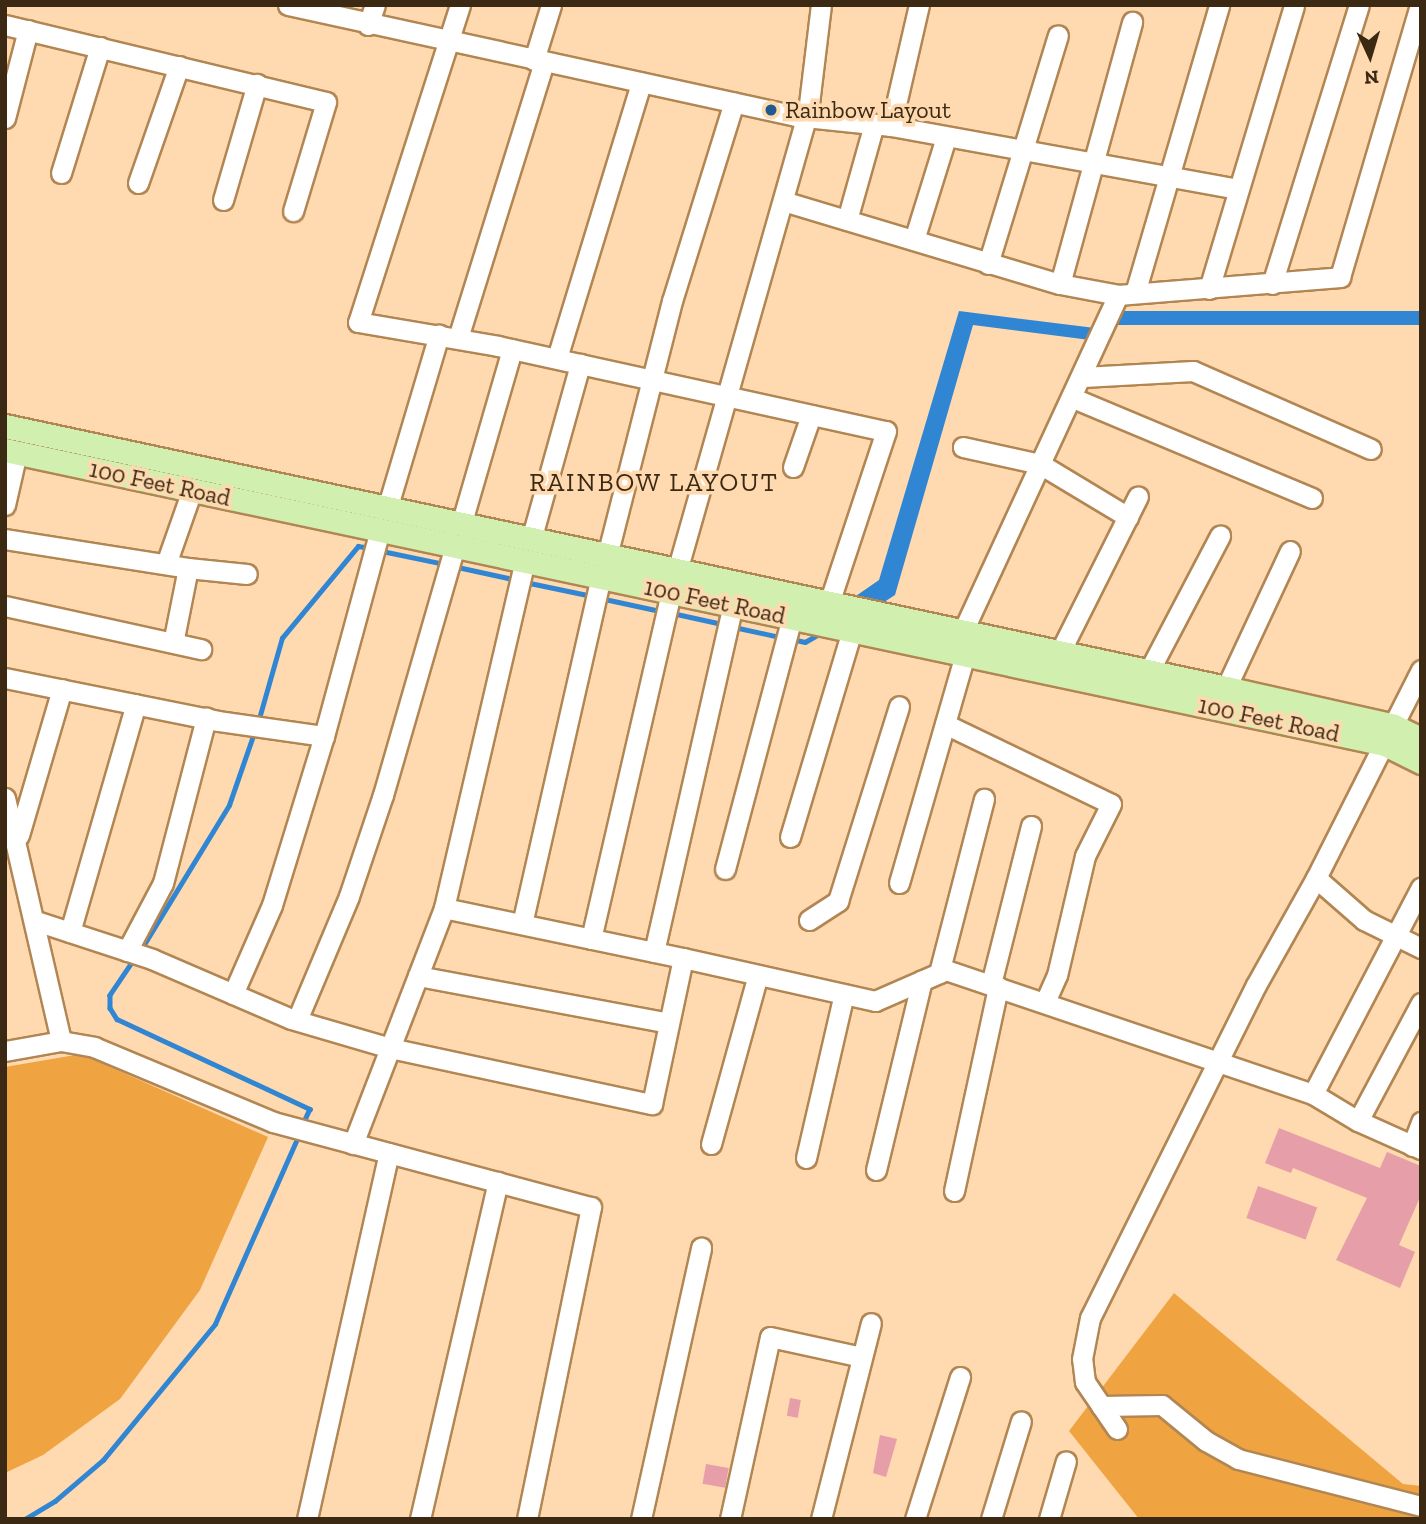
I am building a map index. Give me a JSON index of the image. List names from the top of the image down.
{
  "streets": {
    "main road": ["100 Feet Road"]
  },
  "districts": ["RAINBOW LAYOUT"],
  "places": ["Rainbow Layout"],
  "north": "bottom"
}
